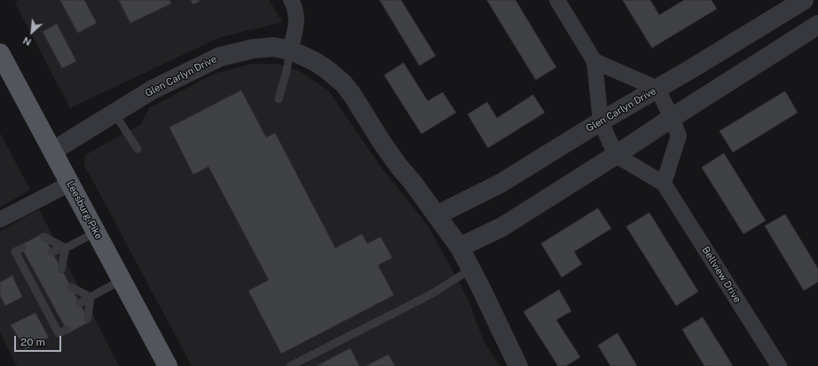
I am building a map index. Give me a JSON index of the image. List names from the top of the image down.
{
  "streets": {
    "main road": ["Leesburg Pike"],
    "street": ["Glen Carlyn Drive", "Bellview Drive"]
  },
  "crossings": [
    ["Glen Carlyn Drive", "Leesburg Pike"]
  ],
  "scale_bar": "20 m",
  "north": "bottom left"
}
